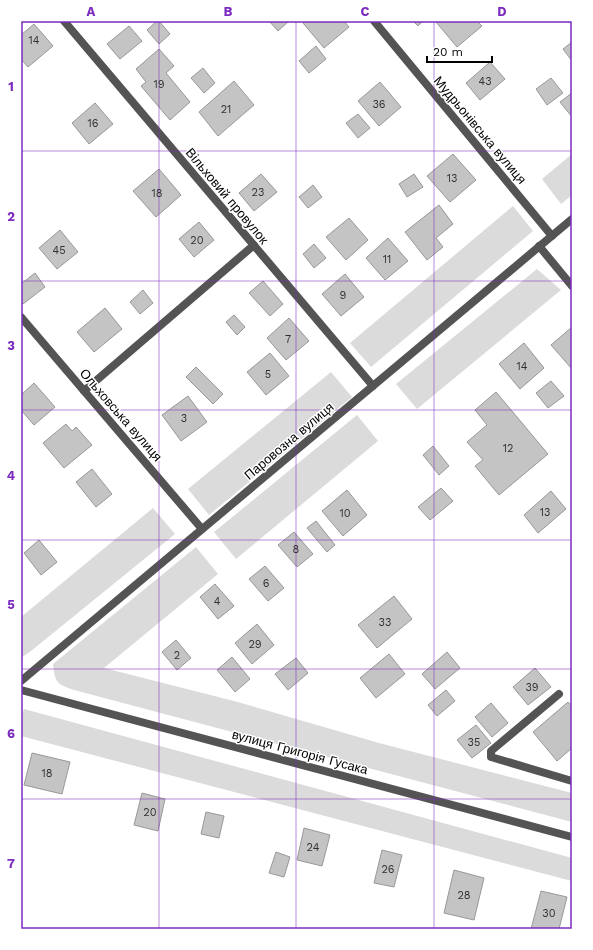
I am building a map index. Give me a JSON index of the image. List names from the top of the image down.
{
  "streets": {
    "street": [
      "Мудрьонівська вулиця",
      "Вільховий провулок",
      "Ольховська вулиця",
      "Паровозна вулиця",
      "вулиця Григорія Гусака"
    ]
  },
  "crossings": [
    ["Мудрьонівська вулиця", "Паровозна вулиця"],
    ["Вільховий провулок", "Паровозна вулиця"],
    ["Ольховська вулиця", "Паровозна вулиця"]
  ],
  "house_numbers": [
    "14",
    "43",
    "19",
    "36",
    "21",
    "16",
    "13",
    "23",
    "18",
    "20",
    "45",
    "11",
    "9",
    "7",
    "14",
    "5",
    "3",
    "12",
    "13",
    "10",
    "8",
    "6",
    "4",
    "33",
    "29",
    "2",
    "39",
    "35",
    "18",
    "20",
    "24",
    "26",
    "28",
    "30"
  ],
  "scale_bar": "20 m",
  "grid": {
    "columns": [
      "A",
      "B",
      "C",
      "D"
    ],
    "rows": [
      "1",
      "2",
      "3",
      "4",
      "5",
      "6",
      "7"
    ]
  }
}
